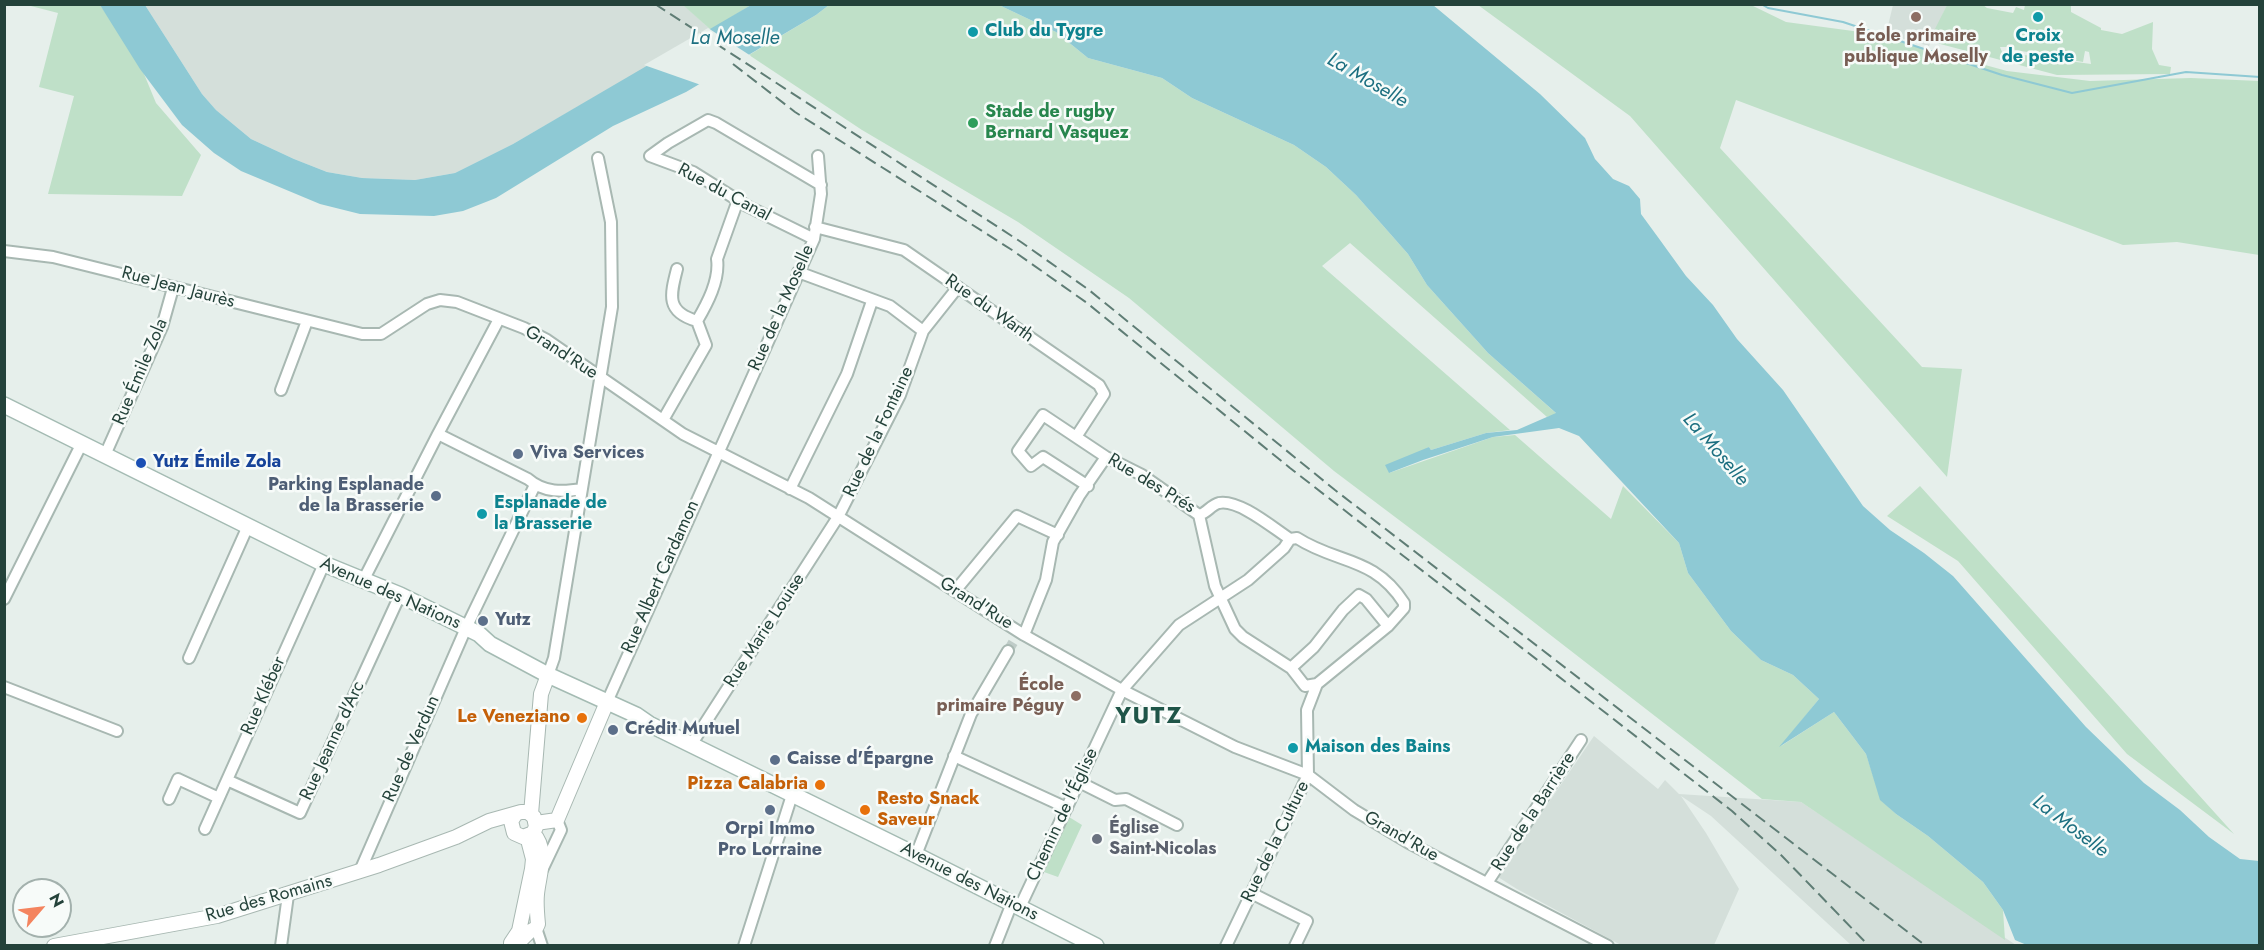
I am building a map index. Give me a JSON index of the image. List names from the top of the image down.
{
  "streets": {
    "main road": ["Avenue des Nations"],
    "street": [
      "Rue du Canal",
      "Rue Jean Jaurès",
      "Rue de la Moselle",
      "Rue du Warth",
      "Grand'Rue",
      "Rue Émile Zola",
      "Rue de la Fontaine",
      "Rue des Prés",
      "Rue Albert Cardamon",
      "Rue Marie Louise",
      "Rue Kléber",
      "Rue Jeanne d'Arc",
      "Rue de Verdun",
      "Rue de la Barrière",
      "Chemin de l'Église",
      "Rue de la Culture",
      "Rue des Romains"
    ]
  },
  "crossings": [
    ["Rue du Canal", "Rue de la Moselle"],
    ["Rue du Canal", "Rue du Warth"],
    ["Rue Jean Jaurès", "Grand'Rue"],
    ["Rue Jean Jaurès", "Rue Émile Zola"],
    ["Rue de la Moselle", "Rue du Warth"],
    ["Rue de la Moselle", "Grand'Rue"],
    ["Rue de la Moselle", "Rue Albert Cardamon"],
    ["Rue du Warth", "Rue de la Fontaine"],
    ["Rue du Warth", "Rue des Prés"],
    ["Grand'Rue", "Rue de la Fontaine"],
    ["Grand'Rue", "Rue Albert Cardamon"],
    ["Grand'Rue", "Rue Marie Louise"],
    ["Grand'Rue", "Rue de la Barrière"],
    ["Grand'Rue", "Chemin de l'Église"],
    ["Grand'Rue", "Rue de la Culture"],
    ["Rue Émile Zola", "Avenue des Nations"],
    ["Rue de la Fontaine", "Rue Marie Louise"],
    ["Rue des Prés", "Chemin de l'Église"],
    ["Rue Albert Cardamon", "Avenue des Nations"],
    ["Avenue des Nations", "Rue Marie Louise"],
    ["Avenue des Nations", "Rue Kléber"],
    ["Avenue des Nations", "Rue Jeanne d'Arc"],
    ["Avenue des Nations", "Rue de Verdun"],
    ["Avenue des Nations", "Chemin de l'Église"],
    ["Rue Kléber", "Rue Jeanne d'Arc"],
    ["Rue de Verdun", "Rue des Romains"]
  ],
  "districts": ["YUTZ"],
  "water": ["La Moselle"],
  "places": [
    "École primaire publique Moselly",
    "Croix de peste",
    "Club du Tygre",
    "Stade de rugby Bernard Vasquez",
    "Viva Services",
    "Yutz Émile Zola",
    "Parking Esplanade de la Brasserie",
    "Esplanade de la Brasserie",
    "Yutz",
    "École primaire Péguy",
    "Le Veneziano",
    "Crédit Mutuel",
    "Maison des Bains",
    "Caisse d'Épargne",
    "Pizza Calabria",
    "Orpi Immo Pro Lorraine",
    "Resto Snack Saveur",
    "Église Saint-Nicolas"
  ],
  "north": "top right"
}
